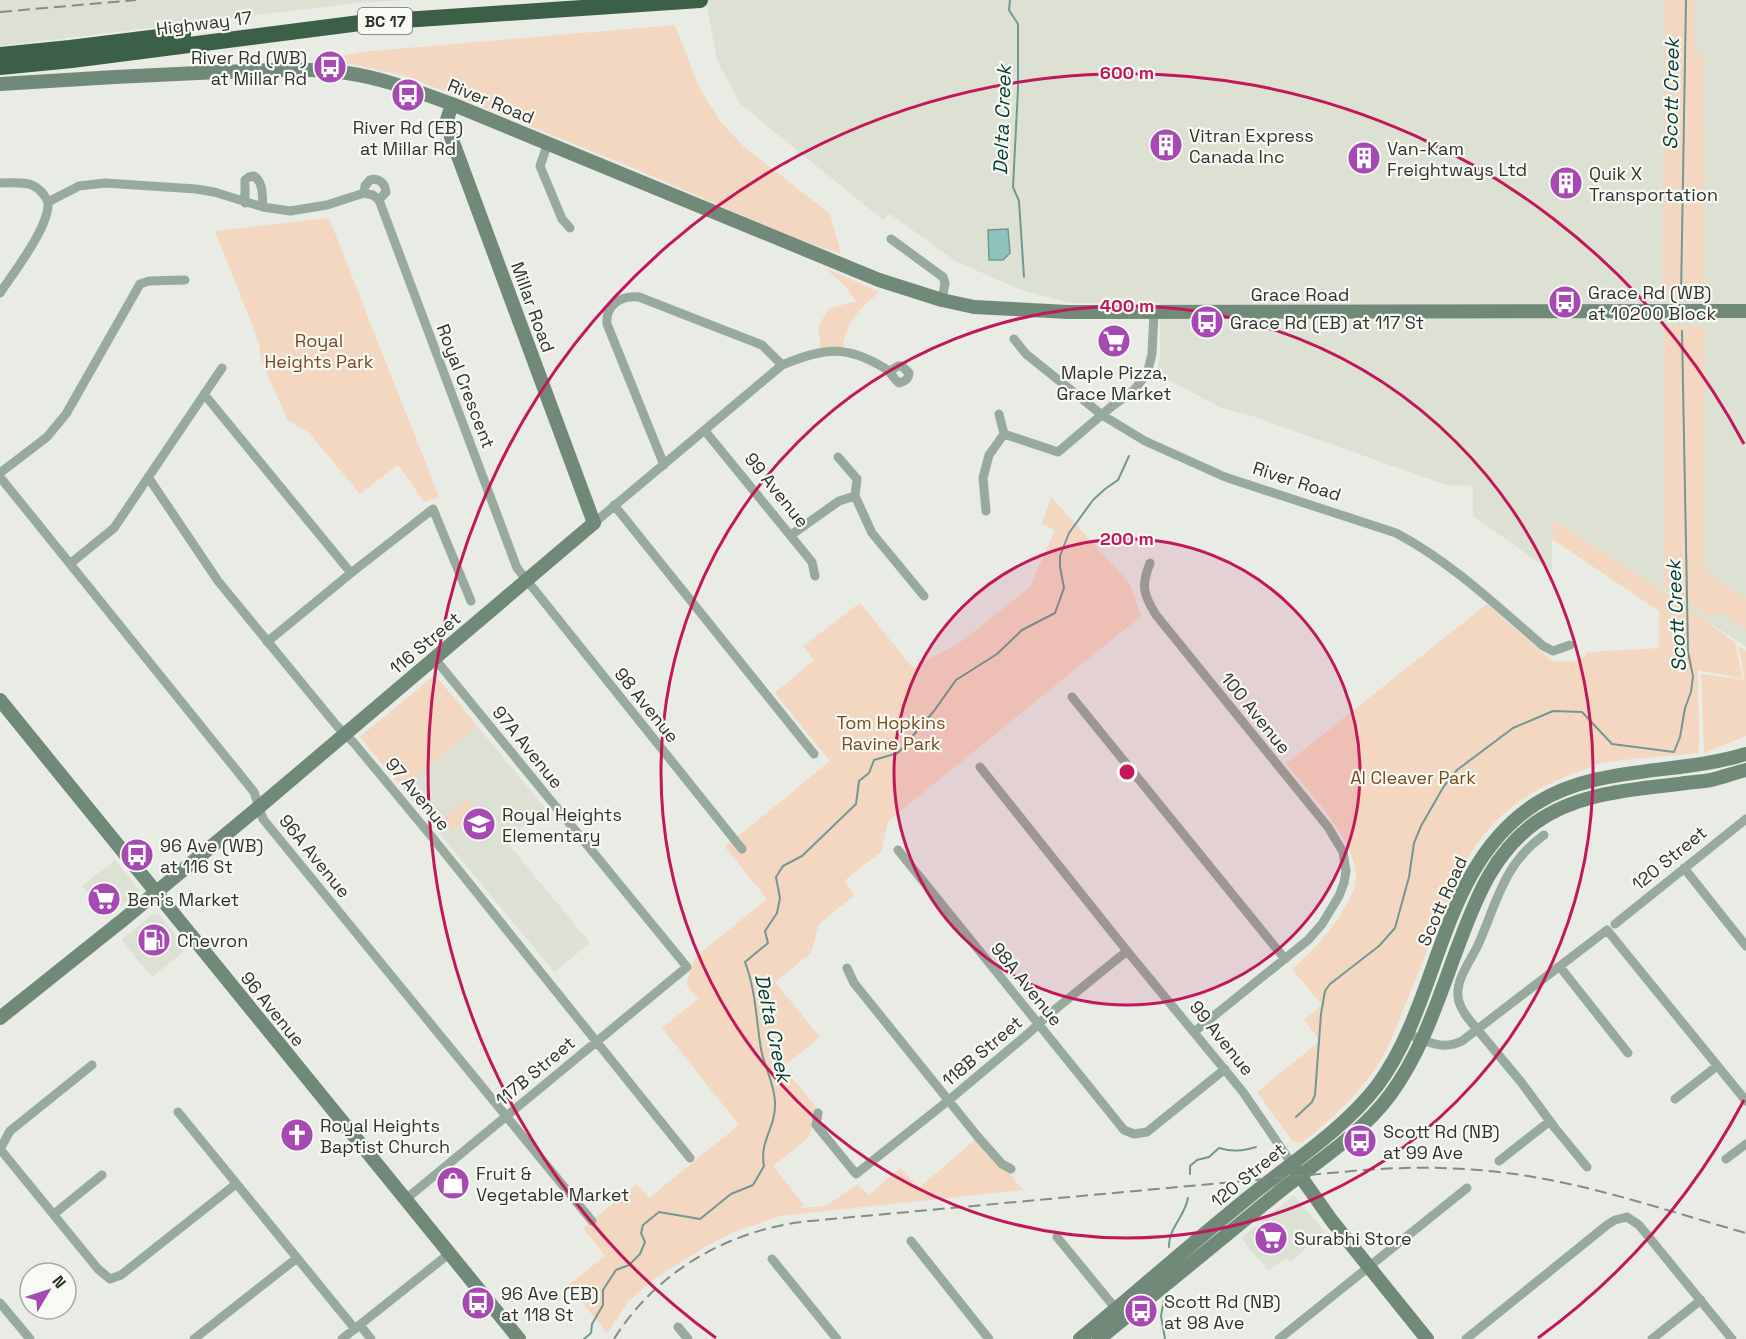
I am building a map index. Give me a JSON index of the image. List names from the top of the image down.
{
  "streets": {
    "highway": ["BC 17", "Highway 17"],
    "street": [
      "River Road",
      "Grace Road",
      "Millar Road",
      "Royal Crescent",
      "99 Avenue",
      "116 Street",
      "98 Avenue",
      "100 Avenue",
      "97A Avenue",
      "97 Avenue",
      "96A Avenue",
      "120 Street",
      "Scott Road",
      "98A Avenue",
      "96 Avenue",
      "118B Street",
      "117B Street"
    ]
  },
  "crossings": [
    ["River Road", "Grace Road"],
    ["River Road", "Millar Road"],
    ["Millar Road", "116 Street"],
    ["Royal Crescent", "116 Street"],
    ["Royal Crescent", "98 Avenue"],
    ["99 Avenue", "116 Street"],
    ["99 Avenue", "120 Street"],
    ["99 Avenue", "98A Avenue"],
    ["99 Avenue", "118B Street"],
    ["116 Street", "98 Avenue"],
    ["116 Street", "97A Avenue"],
    ["116 Street", "97 Avenue"],
    ["116 Street", "96A Avenue"],
    ["116 Street", "96 Avenue"],
    ["97A Avenue", "117B Street"],
    ["97 Avenue", "117B Street"],
    ["96A Avenue", "117B Street"],
    ["120 Street", "Scott Road"],
    ["98A Avenue", "118B Street"],
    ["96 Avenue", "117B Street"]
  ],
  "water": ["Scott Creek", "Delta Creek"],
  "parks": ["Royal Heights Park", "Tom Hopkins Ravine Park", "Al Cleaver Park"],
  "places": {
    "bus stop": [
      "River Rd (WB) at Millar Rd",
      "River Rd (EB) at Millar Rd",
      "Grace Rd (WB) at 10200 Block",
      "Grace Rd (EB) at 117 St",
      "96 Ave (WB) at 116 St",
      "Scott Rd (NB) at 99 Ave",
      "96 Ave (EB) at 118 St",
      "Scott Rd (NB) at 98 Ave"
    ],
    "building": ["Vitran Express Canada Inc", "Van-Kam Freightways Ltd", "Quik X Transportation"],
    "supermarket": ["Maple Pizza, Grace Market", "Ben's Market", "Surabhi Store"],
    "school or university": ["Royal Heights Elementary"],
    "fuel station": ["Chevron"],
    "church": ["Royal Heights Baptist Church"],
    "shop": ["Fruit & Vegetable Market"]
  },
  "north": "top right",
  "rings": ["600 m", "400 m", "200 m"]
}
